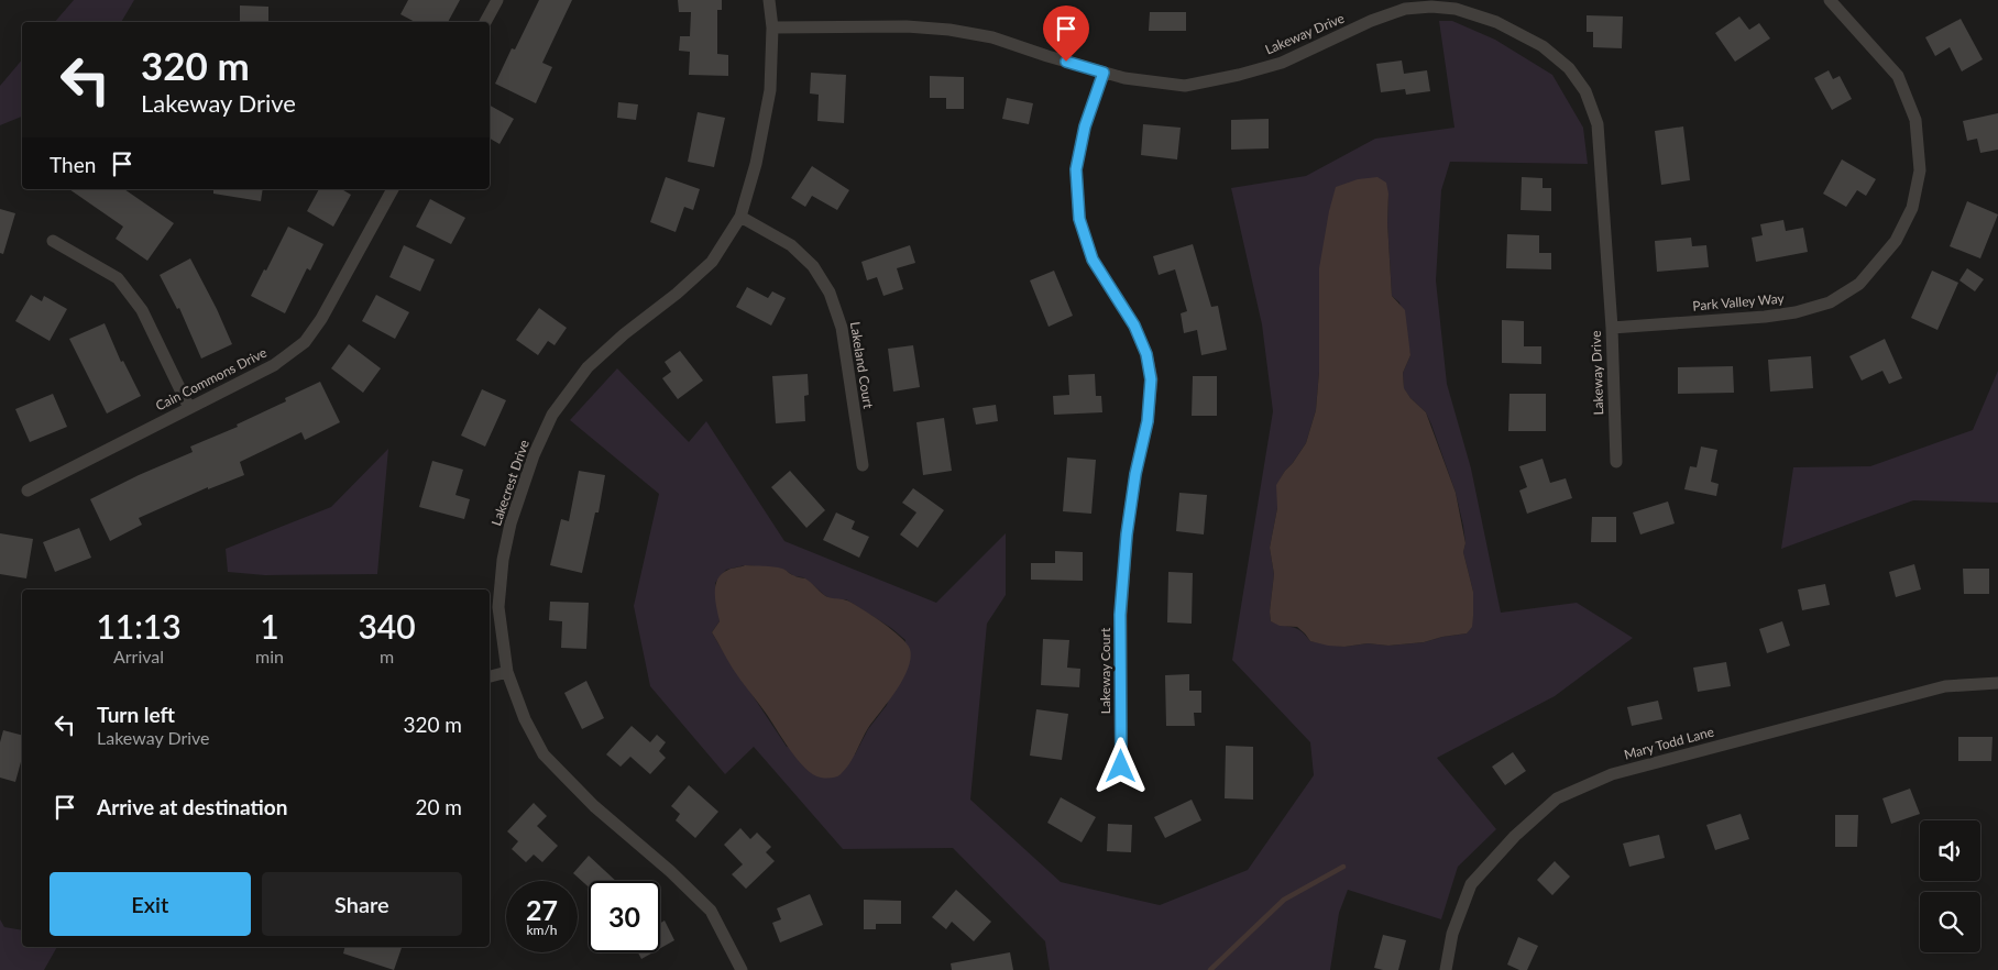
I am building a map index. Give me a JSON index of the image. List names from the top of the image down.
{
  "streets": {
    "street": [
      "Lakeway Drive",
      "Park Valley Way",
      "Lakeland Court",
      "Cain Commons Drive",
      "Lakecrest Drive",
      "Lakeway Court",
      "Mary Todd Lane"
    ]
  },
  "crossings": [
    ["Lakeway Drive", "Park Valley Way"],
    ["Lakeway Drive", "Lakecrest Drive"],
    ["Lakeway Drive", "Lakeway Court"],
    ["Lakeland Court", "Lakecrest Drive"]
  ],
  "page": {
    "turn": ["320 m", "Lakeway Drive"],
    "then": "Then",
    "eta": [
      "11:13",
      "Arrival",
      "1",
      "min",
      "340",
      "m"
    ],
    "list": [
      {
        "name": "Turn left",
        "note": "Lakeway Drive",
        "value": "320 m"
      },
      {
        "name": "Arrive at destination",
        "value": "20 m"
      }
    ],
    "buttons": ["Exit", "Share"],
    "speed": "27 km/h",
    "limit": "30"
  }
}
